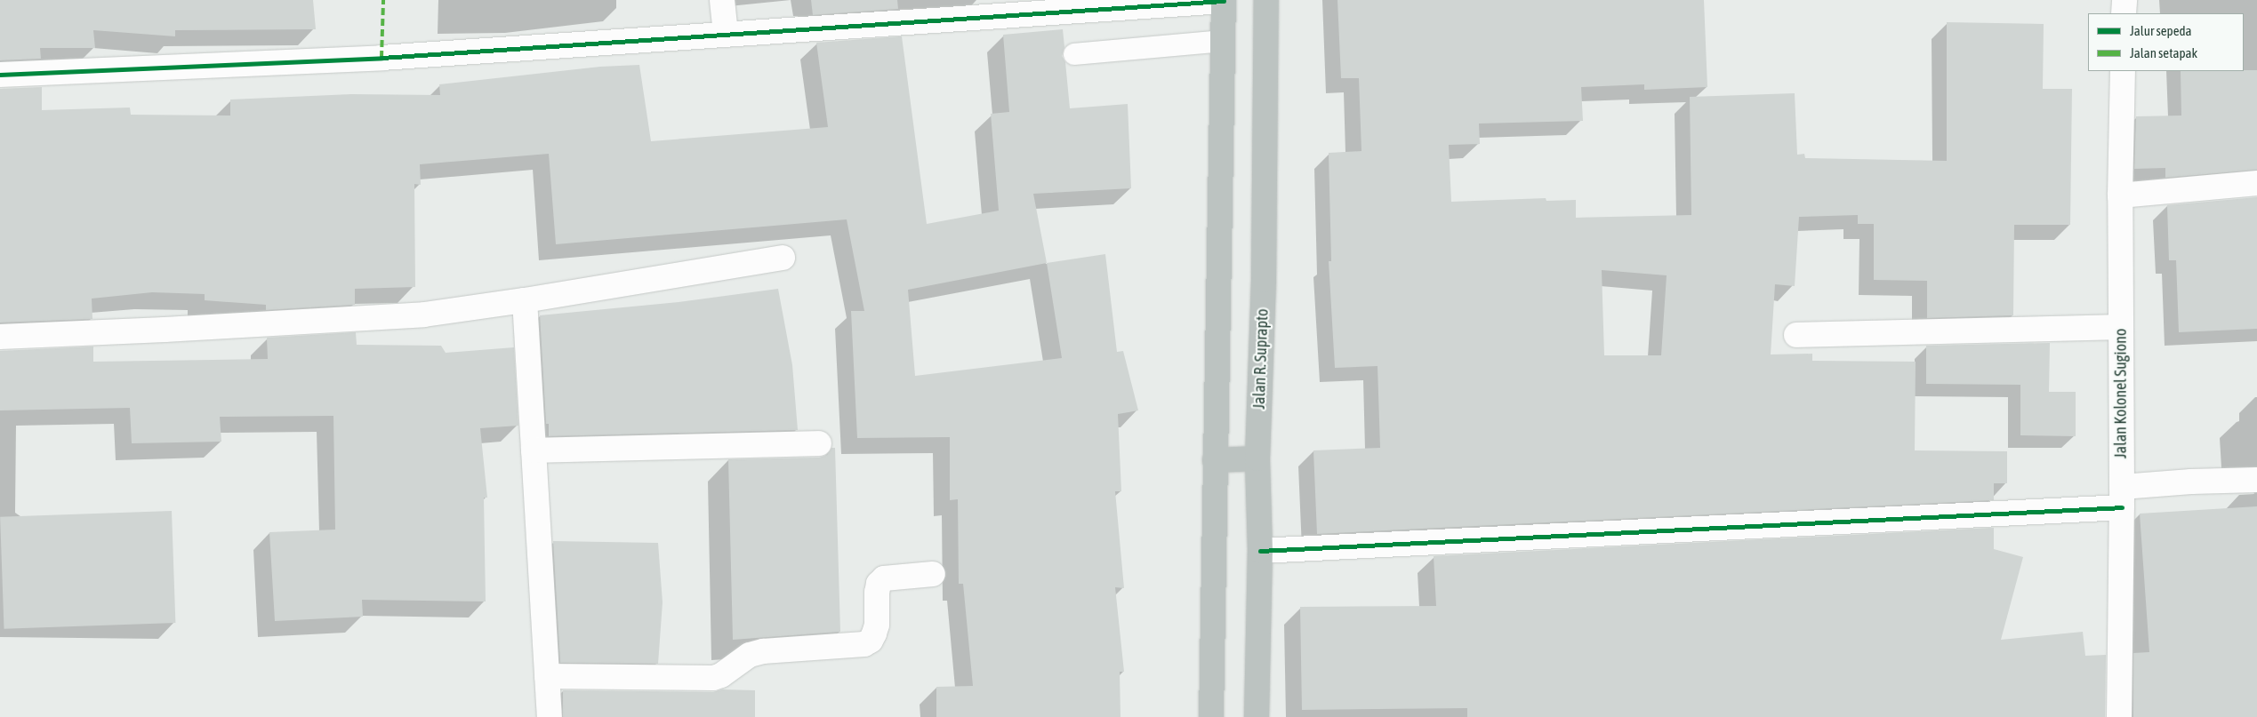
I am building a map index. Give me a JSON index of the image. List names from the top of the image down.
{
  "streets": {
    "highway": ["Jalan R. Suprapto"],
    "street": ["Jalan Kolonel Sugiono"]
  },
  "legend": ["Jalur sepeda", "Jalan setapak"]
}
